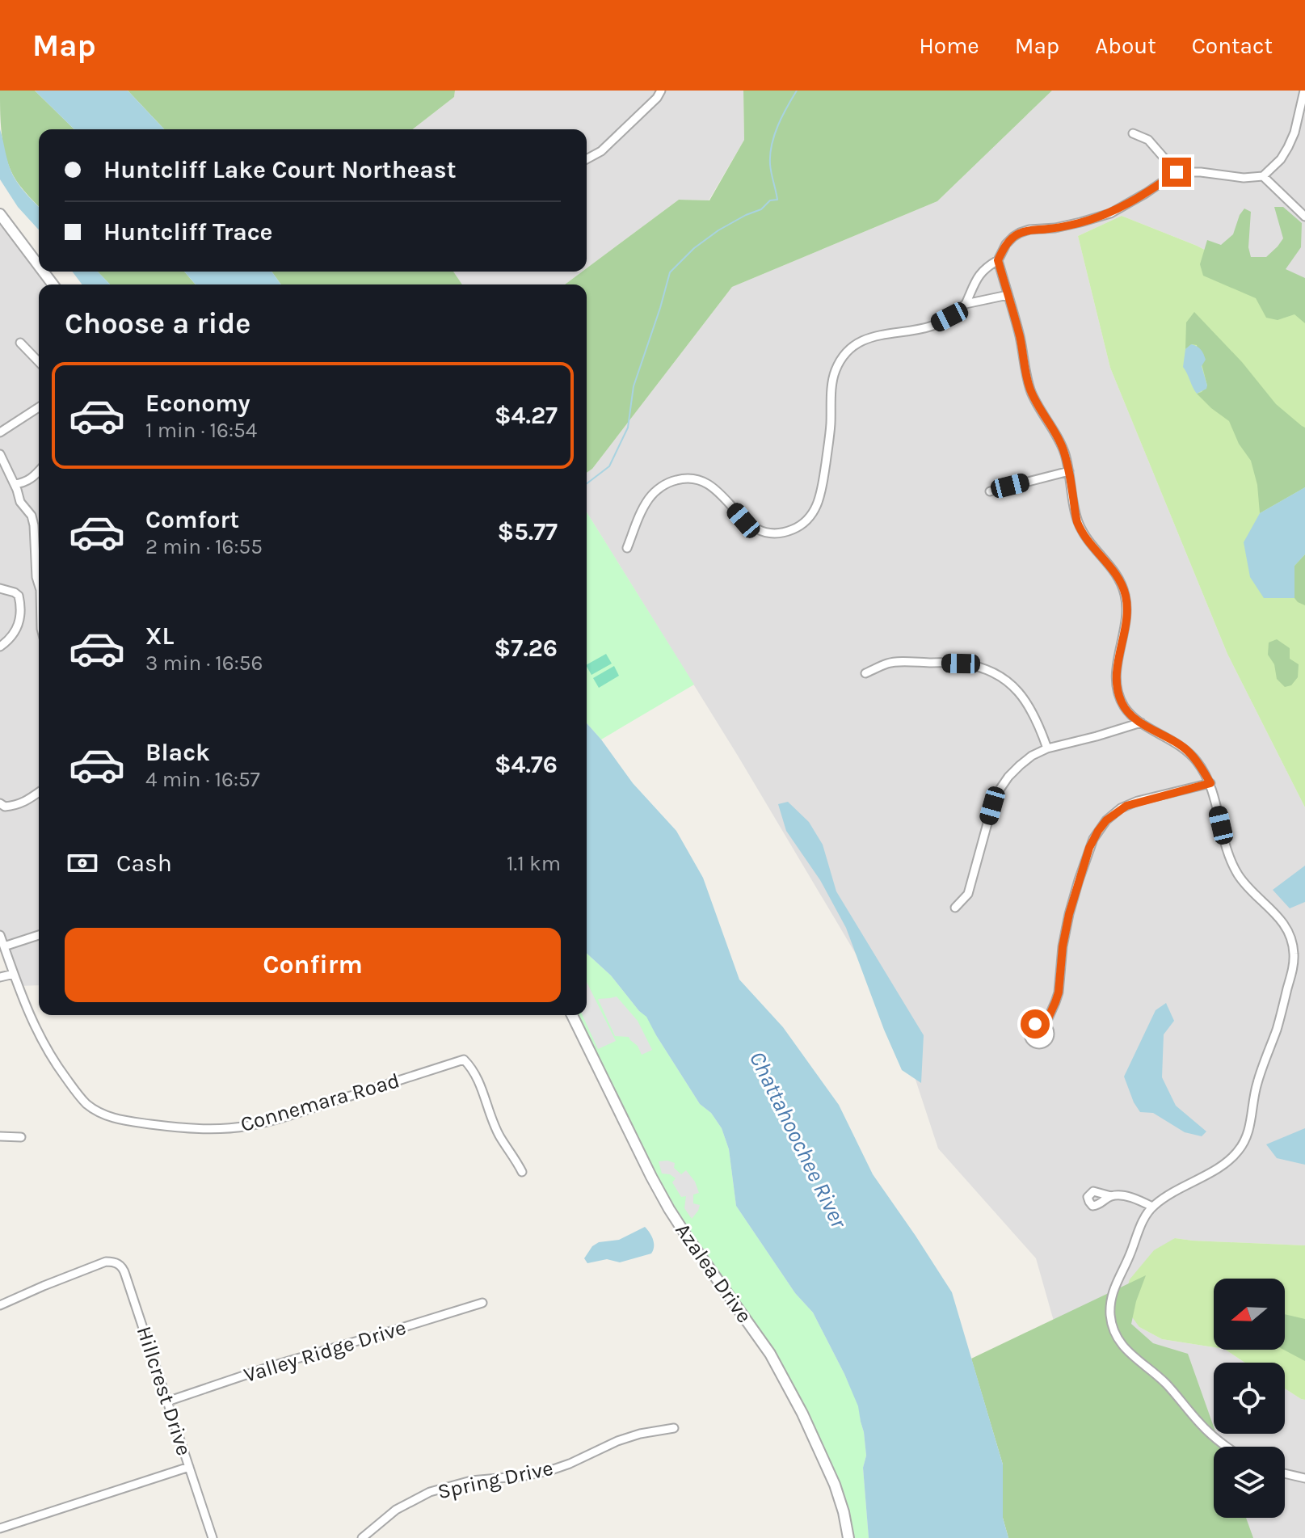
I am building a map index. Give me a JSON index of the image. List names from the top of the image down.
{
  "streets": {
    "street": [
      "Connemara Road",
      "Azalea Drive",
      "Valley Ridge Drive",
      "Hillcrest Drive",
      "Spring Drive"
    ]
  },
  "crossings": [
    ["Valley Ridge Drive", "Hillcrest Drive"]
  ],
  "water": ["Chattahoochee River"],
  "north": "left",
  "page": {
    "header": "Map",
    "nav": [
      "Home",
      "Map",
      "About",
      "Contact"
    ],
    "banner": ["Huntcliff Lake Court Northeast", "Huntcliff Trace"],
    "heading": "Choose a ride",
    "list": [
      {
        "name": "Economy",
        "note": "1 min · 16:54",
        "value": "$4.27"
      },
      {
        "name": "Comfort",
        "note": "2 min · 16:55",
        "value": "$5.77"
      },
      {
        "name": "XL",
        "note": "3 min · 16:56",
        "value": "$7.26"
      },
      {
        "name": "Black",
        "note": "4 min · 16:57",
        "value": "$4.76"
      }
    ],
    "pay": ["Cash", "1.1 km"],
    "buttons": "Confirm"
  }
}
